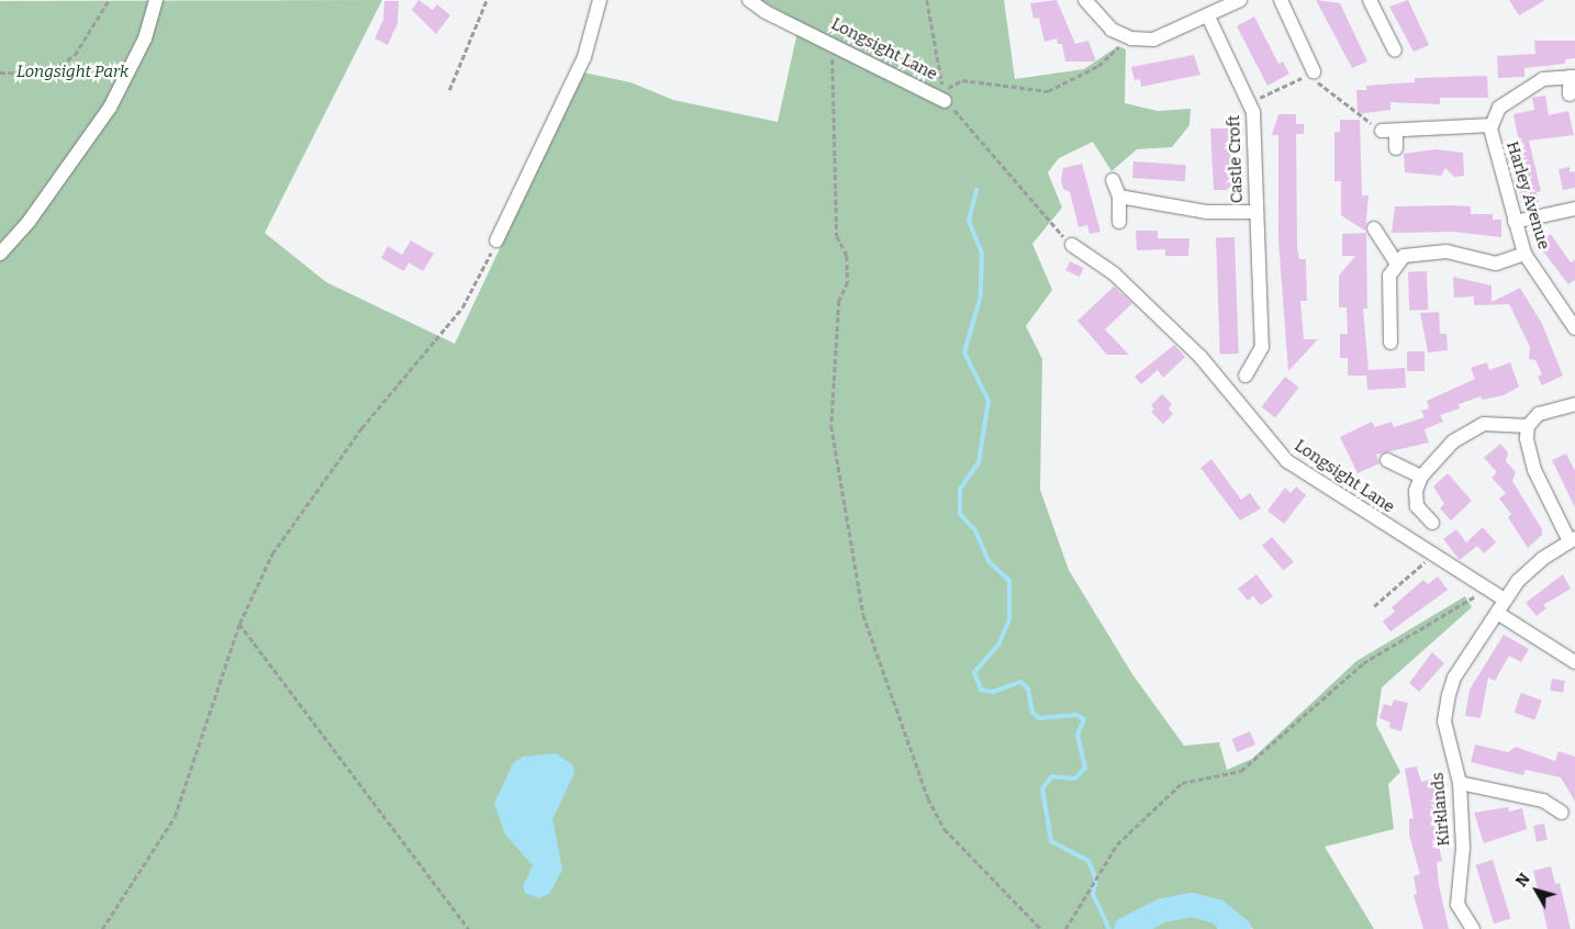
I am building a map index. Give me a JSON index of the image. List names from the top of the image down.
{
  "streets": {
    "street": [
      "Longsight Lane",
      "Castle Croft",
      "Harley Avenue",
      "Kirklands"
    ]
  },
  "crossings": [
    ["Longsight Lane", "Kirklands"]
  ],
  "parks": ["Longsight Park"],
  "north": "top left"
}
